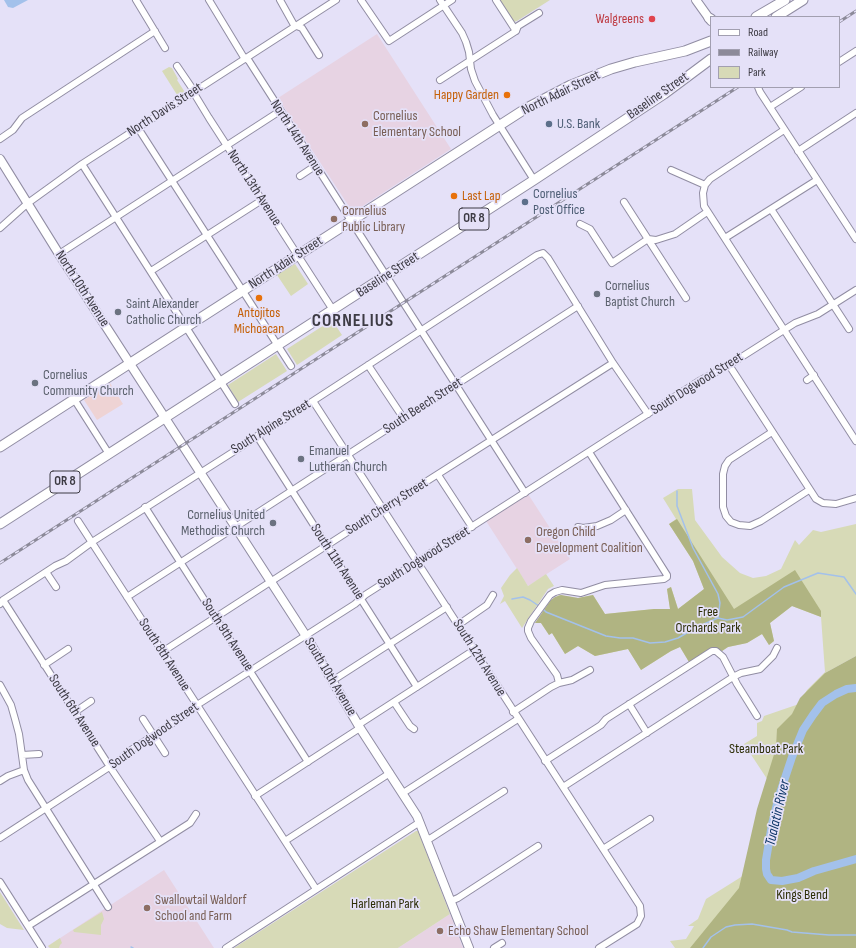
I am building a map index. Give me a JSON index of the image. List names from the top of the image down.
{
  "streets": {
    "highway": ["North Adair Street", "Baseline Street", "OR 8"],
    "main road": ["North 10th Avenue", "South 10th Avenue"],
    "street": [
      "North Davis Street",
      "North 14th Avenue",
      "North 13th Avenue",
      "South Dogwood Street",
      "South Beech Street",
      "South Alpine Street",
      "South Cherry Street",
      "South 11th Avenue",
      "South 9th Avenue",
      "South 8th Avenue",
      "South 12th Avenue",
      "South 6th Avenue"
    ]
  },
  "crossings": [
    ["North Adair Street", "North 14th Avenue"],
    ["North Adair Street", "North 13th Avenue"],
    ["North Adair Street", "North 10th Avenue"],
    ["Baseline Street", "North 14th Avenue"],
    ["Baseline Street", "North 13th Avenue"],
    ["Baseline Street", "North 10th Avenue"],
    ["Baseline Street", "South 10th Avenue"],
    ["North Davis Street", "North 14th Avenue"],
    ["North Davis Street", "North 13th Avenue"],
    ["North Davis Street", "North 10th Avenue"],
    ["North 14th Avenue", "South Dogwood Street"],
    ["North 14th Avenue", "South Beech Street"],
    ["North 14th Avenue", "South Alpine Street"],
    ["North 14th Avenue", "South Cherry Street"],
    ["North 10th Avenue", "South 10th Avenue"],
    ["South Dogwood Street", "South 11th Avenue"],
    ["South Dogwood Street", "South 9th Avenue"],
    ["South Dogwood Street", "South 8th Avenue"],
    ["South Dogwood Street", "South 12th Avenue"],
    ["South Dogwood Street", "South 10th Avenue"],
    ["South Dogwood Street", "South 6th Avenue"],
    ["South Beech Street", "South Alpine Street"],
    ["South Beech Street", "South 11th Avenue"],
    ["South Beech Street", "South 9th Avenue"],
    ["South Beech Street", "South 8th Avenue"],
    ["South Beech Street", "South 12th Avenue"],
    ["South Beech Street", "South 10th Avenue"],
    ["South Alpine Street", "South 11th Avenue"],
    ["South Alpine Street", "South 9th Avenue"],
    ["South Alpine Street", "South 8th Avenue"],
    ["South Alpine Street", "South 12th Avenue"],
    ["South Alpine Street", "South 10th Avenue"],
    ["South Alpine Street", "South 6th Avenue"],
    ["South Cherry Street", "South 11th Avenue"],
    ["South Cherry Street", "South 9th Avenue"],
    ["South Cherry Street", "South 8th Avenue"],
    ["South Cherry Street", "South 12th Avenue"],
    ["South Cherry Street", "South 10th Avenue"]
  ],
  "districts": ["CORNELIUS"],
  "water": ["Tualatin River"],
  "parks": [
    "Free Orchards Park",
    "Steamboat Park",
    "Kings Bend",
    "Harleman Park"
  ],
  "places": [
    "Walgreens",
    "Happy Garden",
    "Cornelius Elementary School",
    "U.S. Bank",
    "Last Lap",
    "Cornelius Post Office",
    "Cornelius Public Library",
    "Cornelius Baptist Church",
    "Antojitos Michoacan",
    "Saint Alexander Catholic Church",
    "Cornelius Community Church",
    "Emanuel Lutheran Church",
    "Cornelius United Methodist Church",
    "Oregon Child Development Coalition",
    "Swallowtail Waldorf School and Farm",
    "Echo Shaw Elementary School"
  ],
  "legend": ["Road", "Railway", "Park"]
}
